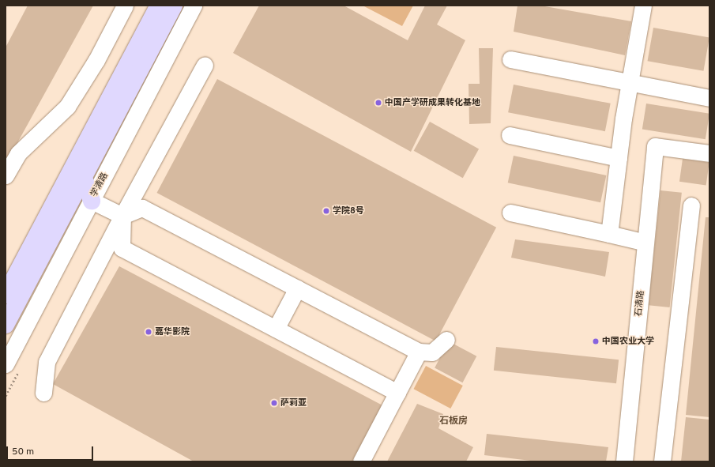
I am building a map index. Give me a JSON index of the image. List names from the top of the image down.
{
  "streets": {
    "main road": ["学清路"],
    "street": ["石清路"]
  },
  "districts": ["石板房"],
  "places": [
    "中国产学研成果转化基地",
    "学院8号",
    "嘉华影院",
    "中国农业大学",
    "萨莉亚"
  ],
  "scale_bar": "50 m"
}
